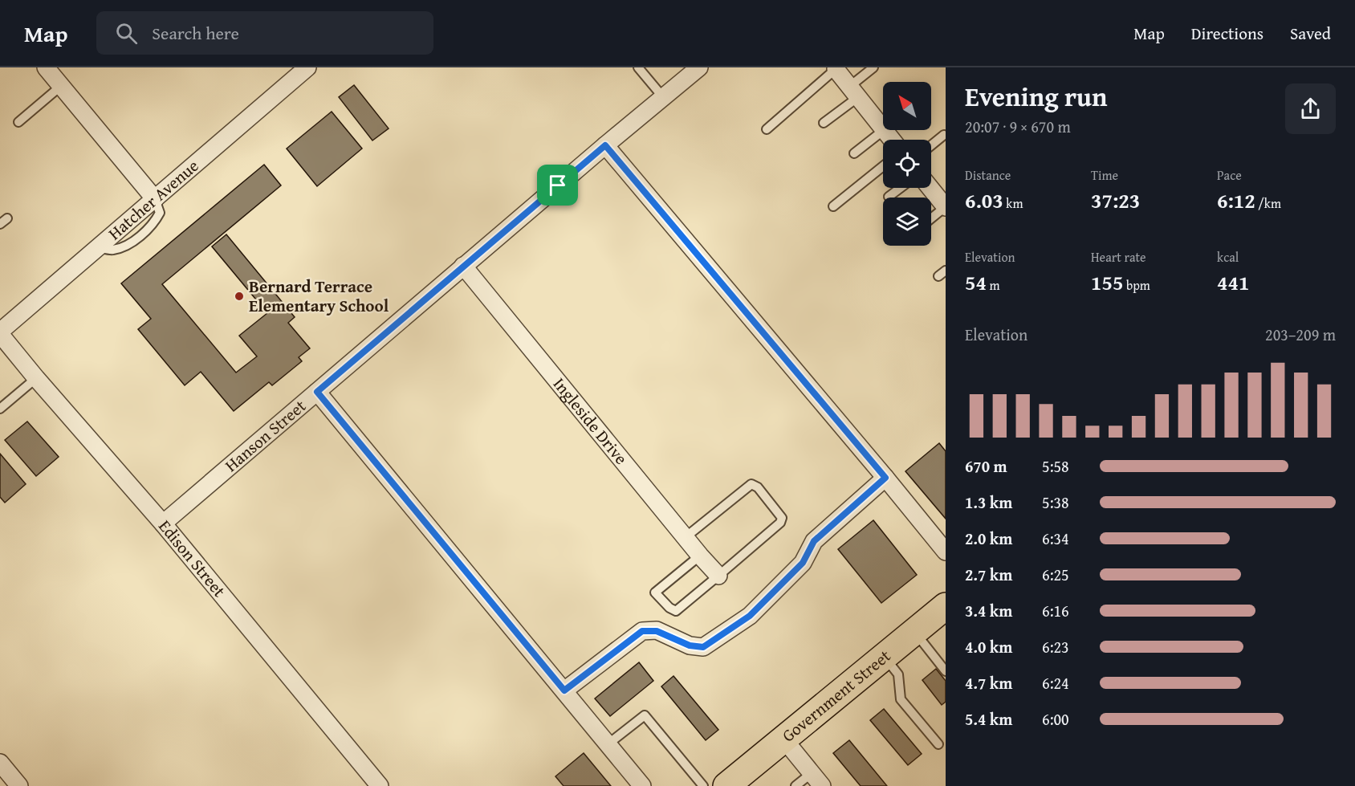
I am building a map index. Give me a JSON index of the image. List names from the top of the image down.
{
  "streets": {
    "main road": ["Government Street"],
    "street": [
      "Hatcher Avenue",
      "Ingleside Drive",
      "Hanson Street",
      "Edison Street"
    ]
  },
  "crossings": [
    ["Hatcher Avenue", "Edison Street"],
    ["Ingleside Drive", "Hanson Street"],
    ["Hanson Street", "Edison Street"]
  ],
  "places": ["Bernard Terrace Elementary School"],
  "north": "top left",
  "page": {
    "header": "Map",
    "search": "Search here",
    "nav": ["Map", "Directions", "Saved"],
    "heading": ["Evening run", "20:07 · 9 × 670 m"],
    "stats": [
      ["Distance", "6.03 km"],
      ["Time", "37:23"],
      ["Pace", "6:12 /km"],
      ["Elevation", "54 m"],
      ["Heart rate", "155 bpm"],
      ["kcal", "441"]
    ],
    "chart": ["Elevation", "203–209 m"],
    "list": [
      {
        "name": "670 m",
        "note": "5:58"
      },
      {
        "name": "1.3 km",
        "note": "5:38"
      },
      {
        "name": "2.0 km",
        "note": "6:34"
      },
      {
        "name": "2.7 km",
        "note": "6:25"
      },
      {
        "name": "3.4 km",
        "note": "6:16"
      },
      {
        "name": "4.0 km",
        "note": "6:23"
      },
      {
        "name": "4.7 km",
        "note": "6:24"
      },
      {
        "name": "5.4 km",
        "note": "6:00"
      }
    ]
  }
}
